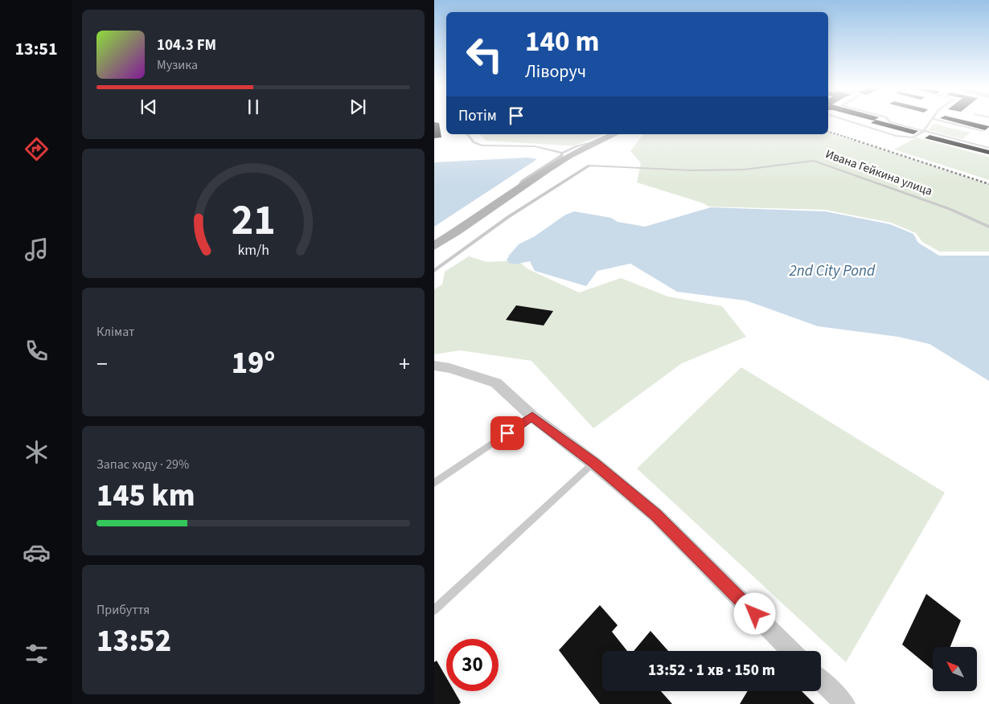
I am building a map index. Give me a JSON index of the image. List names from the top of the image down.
{
  "streets": {
    "lane": ["Ивана Гейкина улица"]
  },
  "water": ["2nd City Pond"],
  "north": "top left",
  "page": {
    "tabs": "13:51",
    "turn": ["140 m", "Ліворуч"],
    "song": ["104.3 FM", "Музика"],
    "then": "Потім",
    "tile": [
      "Клімат",
      ["Запас ходу · 29%", "145 km"],
      ["Прибуття", "13:52"]
    ],
    "heat": ["−", "19°", "+"],
    "limit": "30",
    "trip": "13:52 · 1 хв · 150 m",
    "gauge": ["21", "km/h"]
  }
}
